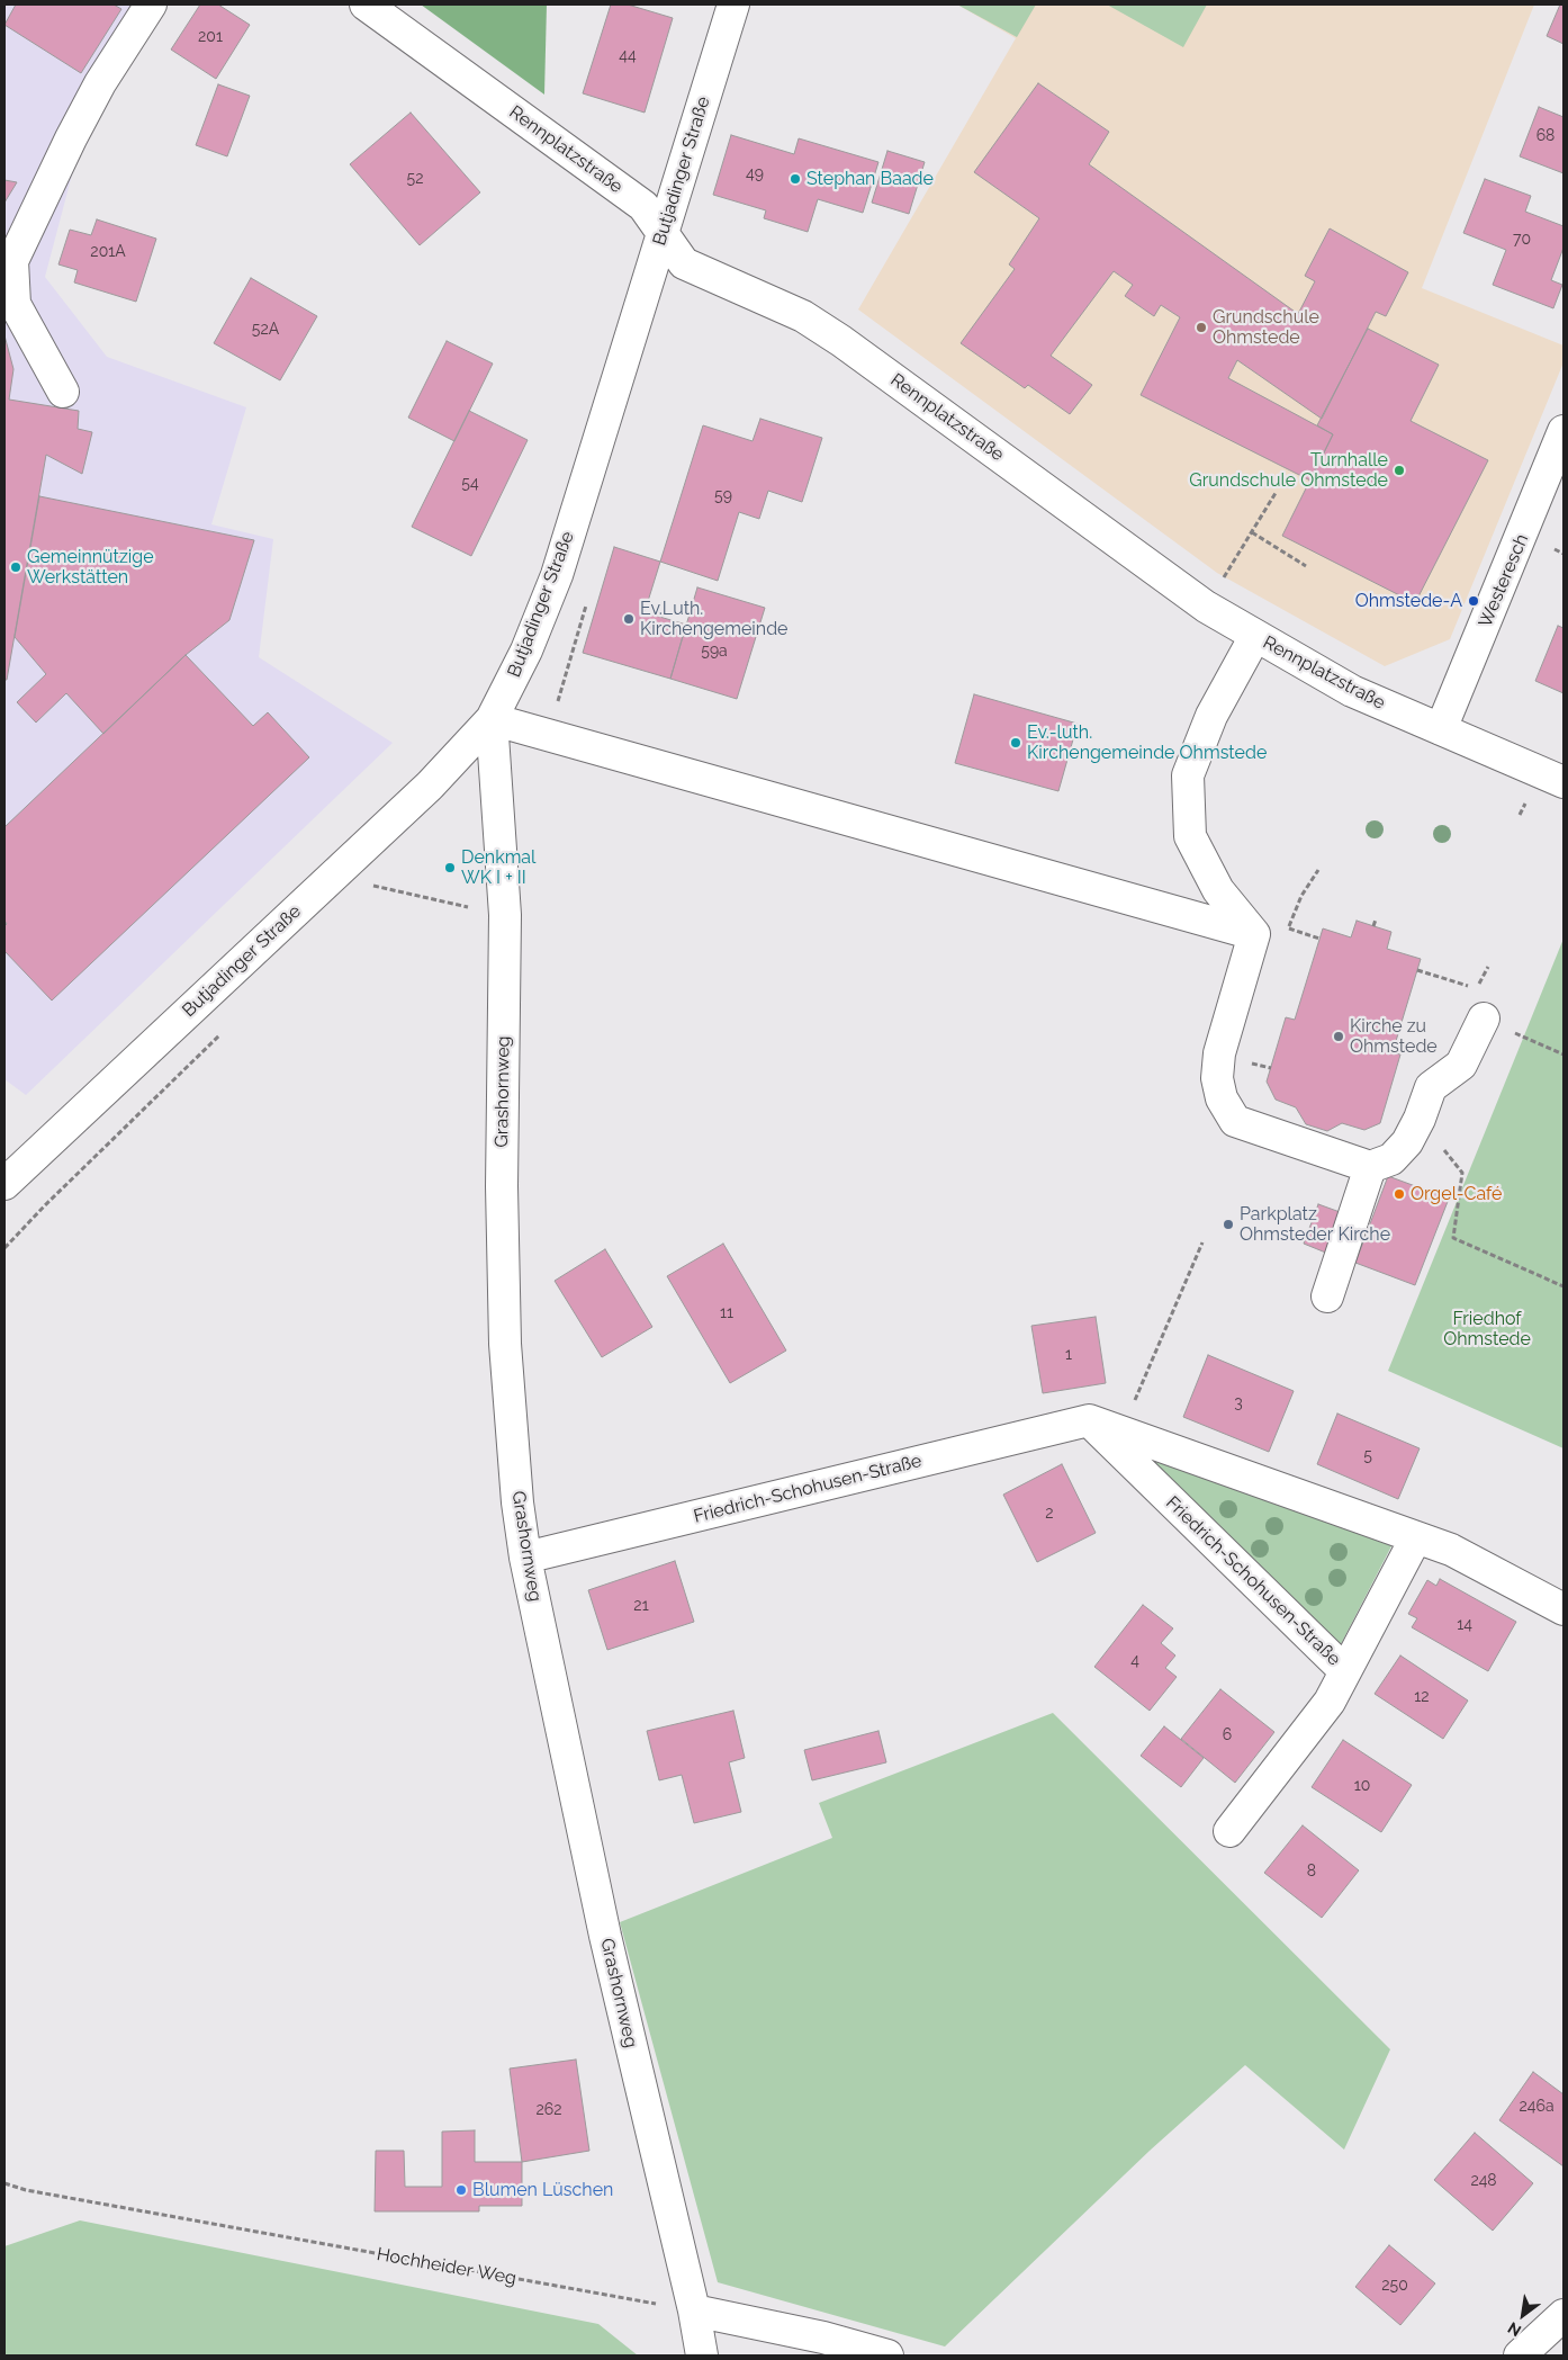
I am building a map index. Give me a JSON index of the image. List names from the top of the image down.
{
  "streets": {
    "street": [
      "Rennplatzstraße",
      "Butjadinger Straße",
      "Westeresch",
      "Grashornweg",
      "Friedrich-Schohusen-Straße"
    ],
    "path": ["Hochheider Weg"]
  },
  "crossings": [
    ["Rennplatzstraße", "Butjadinger Straße"],
    ["Rennplatzstraße", "Westeresch"],
    ["Butjadinger Straße", "Grashornweg"],
    ["Grashornweg", "Friedrich-Schohusen-Straße"],
    ["Grashornweg", "Hochheider Weg"]
  ],
  "parks": ["Friedhof Ohmstede"],
  "places": [
    "Stephan Baade",
    "Grundschule Ohmstede",
    "Turnhalle Grundschule Ohmstede",
    "Gemeinnützige Werkstätten",
    "Ohmstede-A",
    "Ev.Luth. Kirchengemeinde",
    "Ev.-luth. Kirchengemeinde Ohmstede",
    "Denkmal WK I + II",
    "Kirche zu Ohmstede",
    "Orgel-Café",
    "Parkplatz Ohmsteder Kirche",
    "Blumen Lüschen"
  ],
  "house_numbers": [
    "201",
    "44",
    "68",
    "49",
    "52",
    "70",
    "201A",
    "52A",
    "54",
    "59",
    "59a",
    "11",
    "1",
    "3",
    "5",
    "2",
    "21",
    "14",
    "4",
    "12",
    "6",
    "10",
    "8",
    "246a",
    "262",
    "248",
    "250"
  ],
  "north": "bottom left"
}
